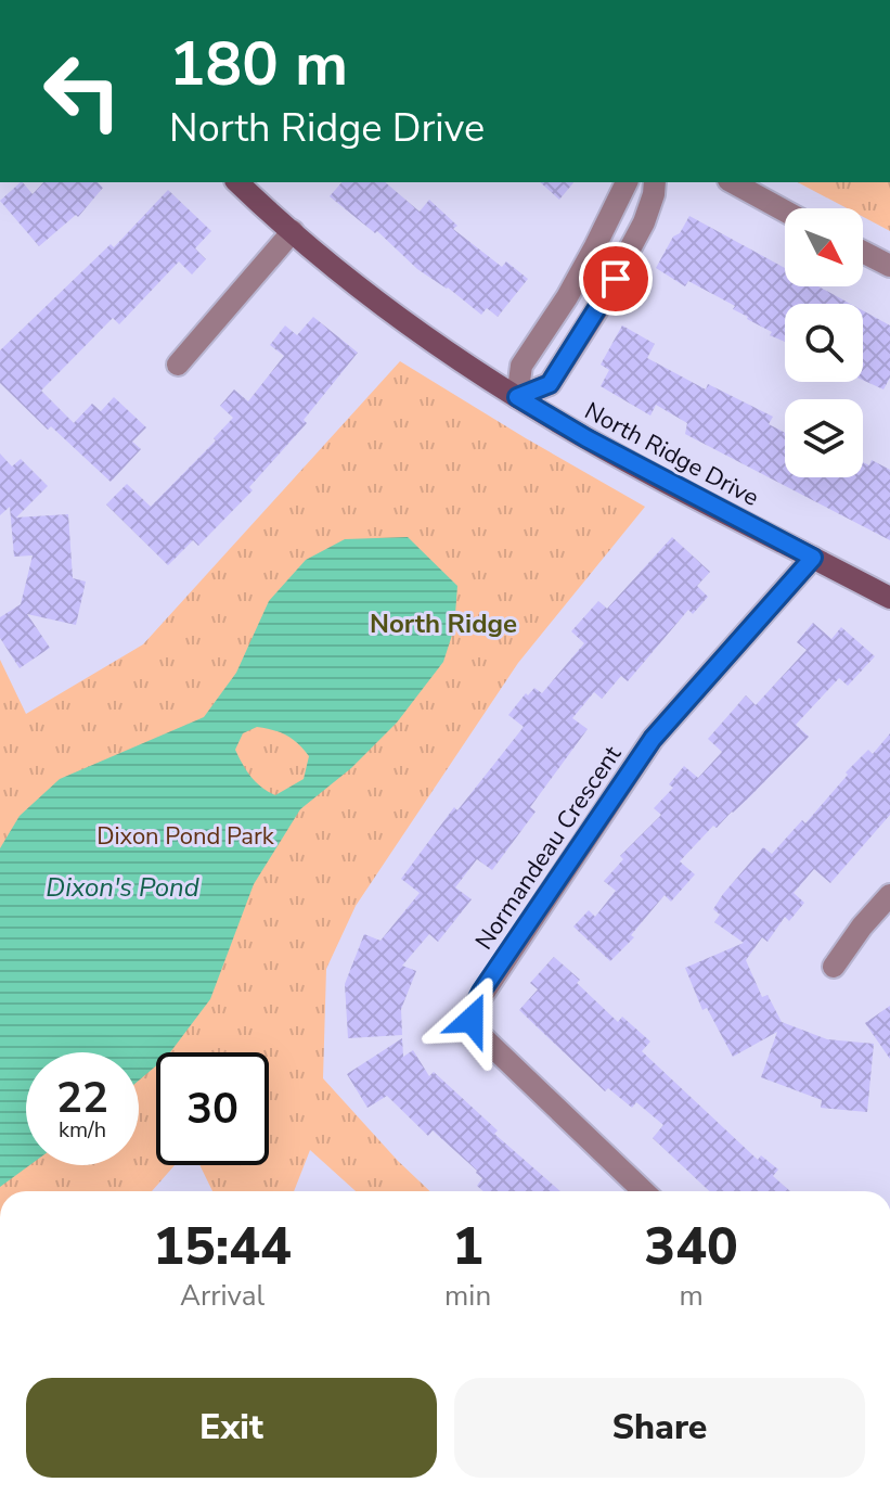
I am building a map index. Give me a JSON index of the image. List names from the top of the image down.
{
  "streets": {
    "street": ["North Ridge Drive", "Normandeau Crescent"]
  },
  "crossings": [
    ["North Ridge Drive", "Normandeau Crescent"]
  ],
  "districts": ["North Ridge"],
  "water": ["Dixon's Pond"],
  "parks": ["Dixon Pond Park"],
  "north": "bottom right",
  "page": {
    "turn": ["180 m", "North Ridge Drive"],
    "speed": "22 km/h",
    "limit": "30",
    "eta": [
      "15:44",
      "Arrival",
      "1",
      "min",
      "340",
      "m"
    ],
    "buttons": ["Exit", "Share"]
  }
}
